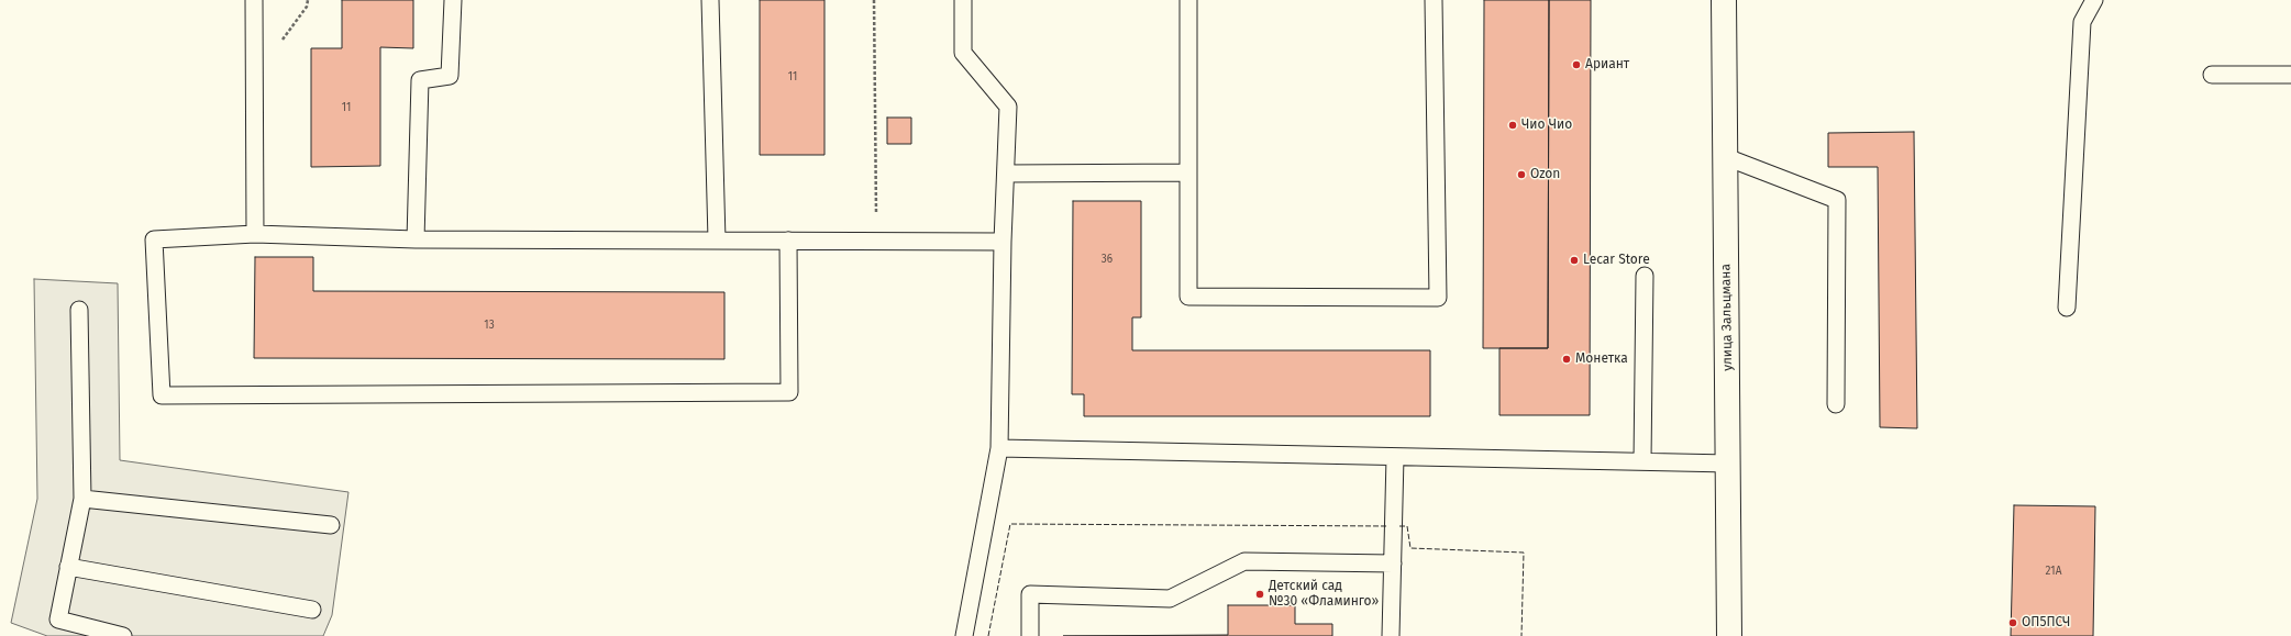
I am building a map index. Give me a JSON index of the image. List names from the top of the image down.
{
  "streets": {
    "street": ["улица Зальцмана"]
  },
  "places": [
    "Ариант",
    "Чио Чио",
    "Ozon",
    "Lecar Store",
    "Монетка",
    "Детский сад №30 «Фламинго»",
    "ОП5ПСЧ"
  ],
  "house_numbers": [
    "11",
    "11",
    "36",
    "13",
    "21А"
  ]
}
